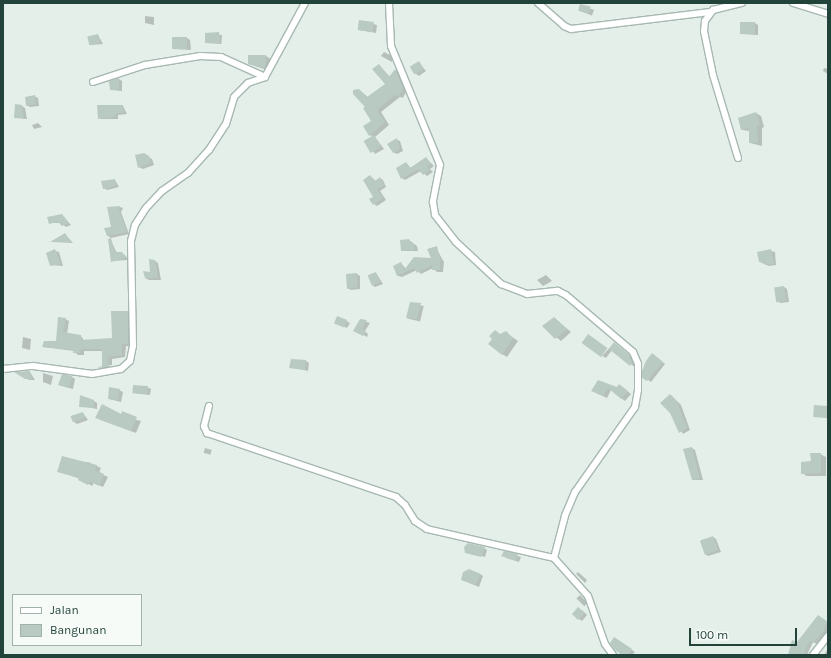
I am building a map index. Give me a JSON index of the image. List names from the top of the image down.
{
  "legend": ["Jalan", "Bangunan"],
  "scale_bar": "100 m"
}
